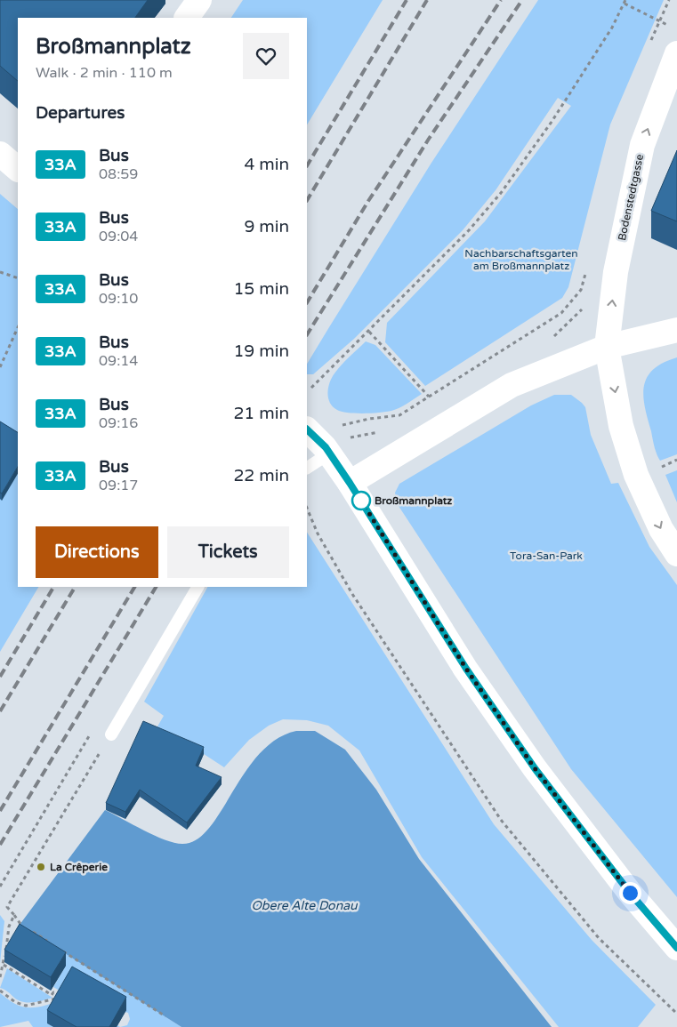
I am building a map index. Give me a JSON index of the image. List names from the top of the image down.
{
  "streets": {
    "street": ["Bodenstedtgasse"]
  },
  "one_way": ["Bodenstedtgasse"],
  "water": ["Obere Alte Donau"],
  "parks": ["Nachbarschaftsgarten am Broßmannplatz", "Tora-San-Park"],
  "places": ["Broßmannplatz", "La Crêperie"],
  "lines": ["bus line 33A"],
  "page": {
    "heading": [
      ["Broßmannplatz", "Walk · 2 min · 110 m"],
      "Departures"
    ],
    "list": [
      {
        "mark": "33A",
        "name": "Bus",
        "note": "08:59",
        "value": "4 min"
      },
      {
        "mark": "33A",
        "name": "Bus",
        "note": "09:04",
        "value": "9 min"
      },
      {
        "mark": "33A",
        "name": "Bus",
        "note": "09:10",
        "value": "15 min"
      },
      {
        "mark": "33A",
        "name": "Bus",
        "note": "09:14",
        "value": "19 min"
      },
      {
        "mark": "33A",
        "name": "Bus",
        "note": "09:16",
        "value": "21 min"
      },
      {
        "mark": "33A",
        "name": "Bus",
        "note": "09:17",
        "value": "22 min"
      }
    ],
    "buttons": ["Directions", "Tickets"]
  }
}
